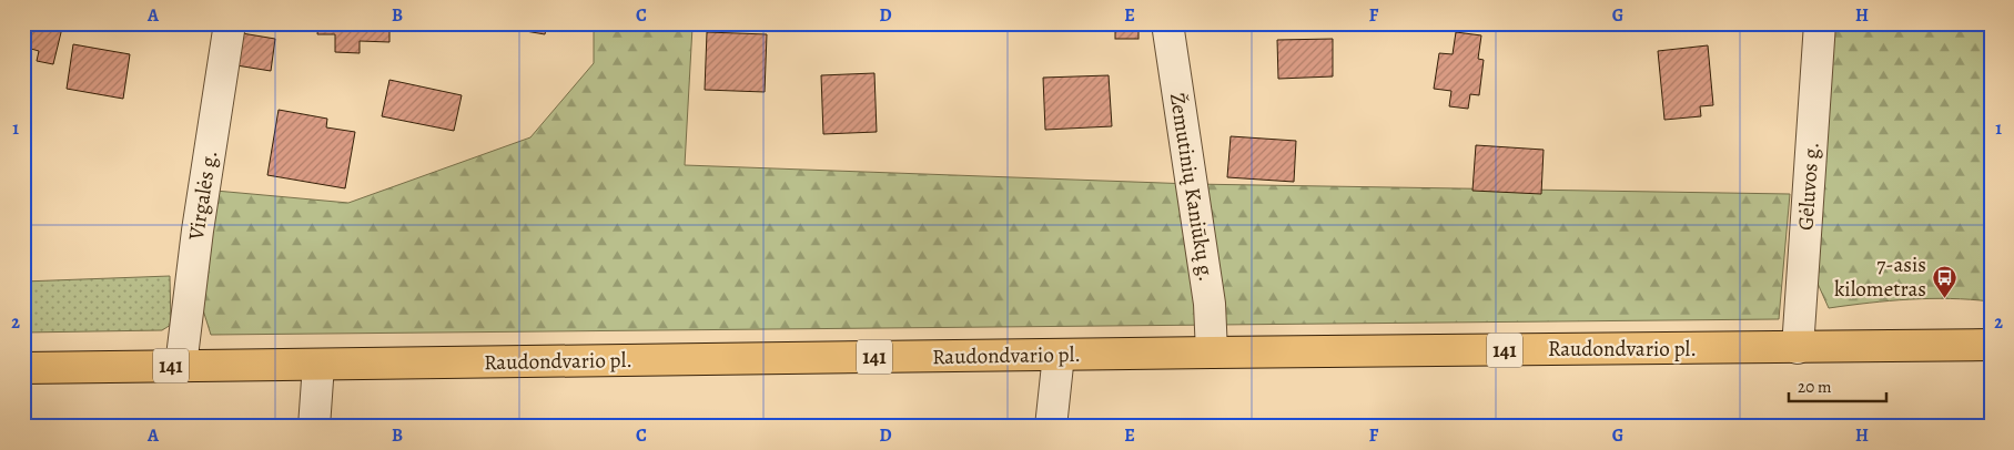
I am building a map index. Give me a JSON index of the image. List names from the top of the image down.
{
  "streets": {
    "main road": ["Raudondvario pl.", "141"],
    "street": ["Gėluvos g.", "Žemutinių Kaniūkų g.", "Virgalės g."]
  },
  "crossings": [
    ["Gėluvos g.", "Raudondvario pl."],
    ["Žemutinių Kaniūkų g.", "Raudondvario pl."],
    ["Virgalės g.", "Raudondvario pl."]
  ],
  "places": {
    "bus stop": ["7-asis kilometras"]
  },
  "scale_bar": "20 m",
  "grid": {
    "columns": [
      "A",
      "B",
      "C",
      "D",
      "E",
      "F",
      "G",
      "H"
    ],
    "rows": ["1", "2"]
  }
}
